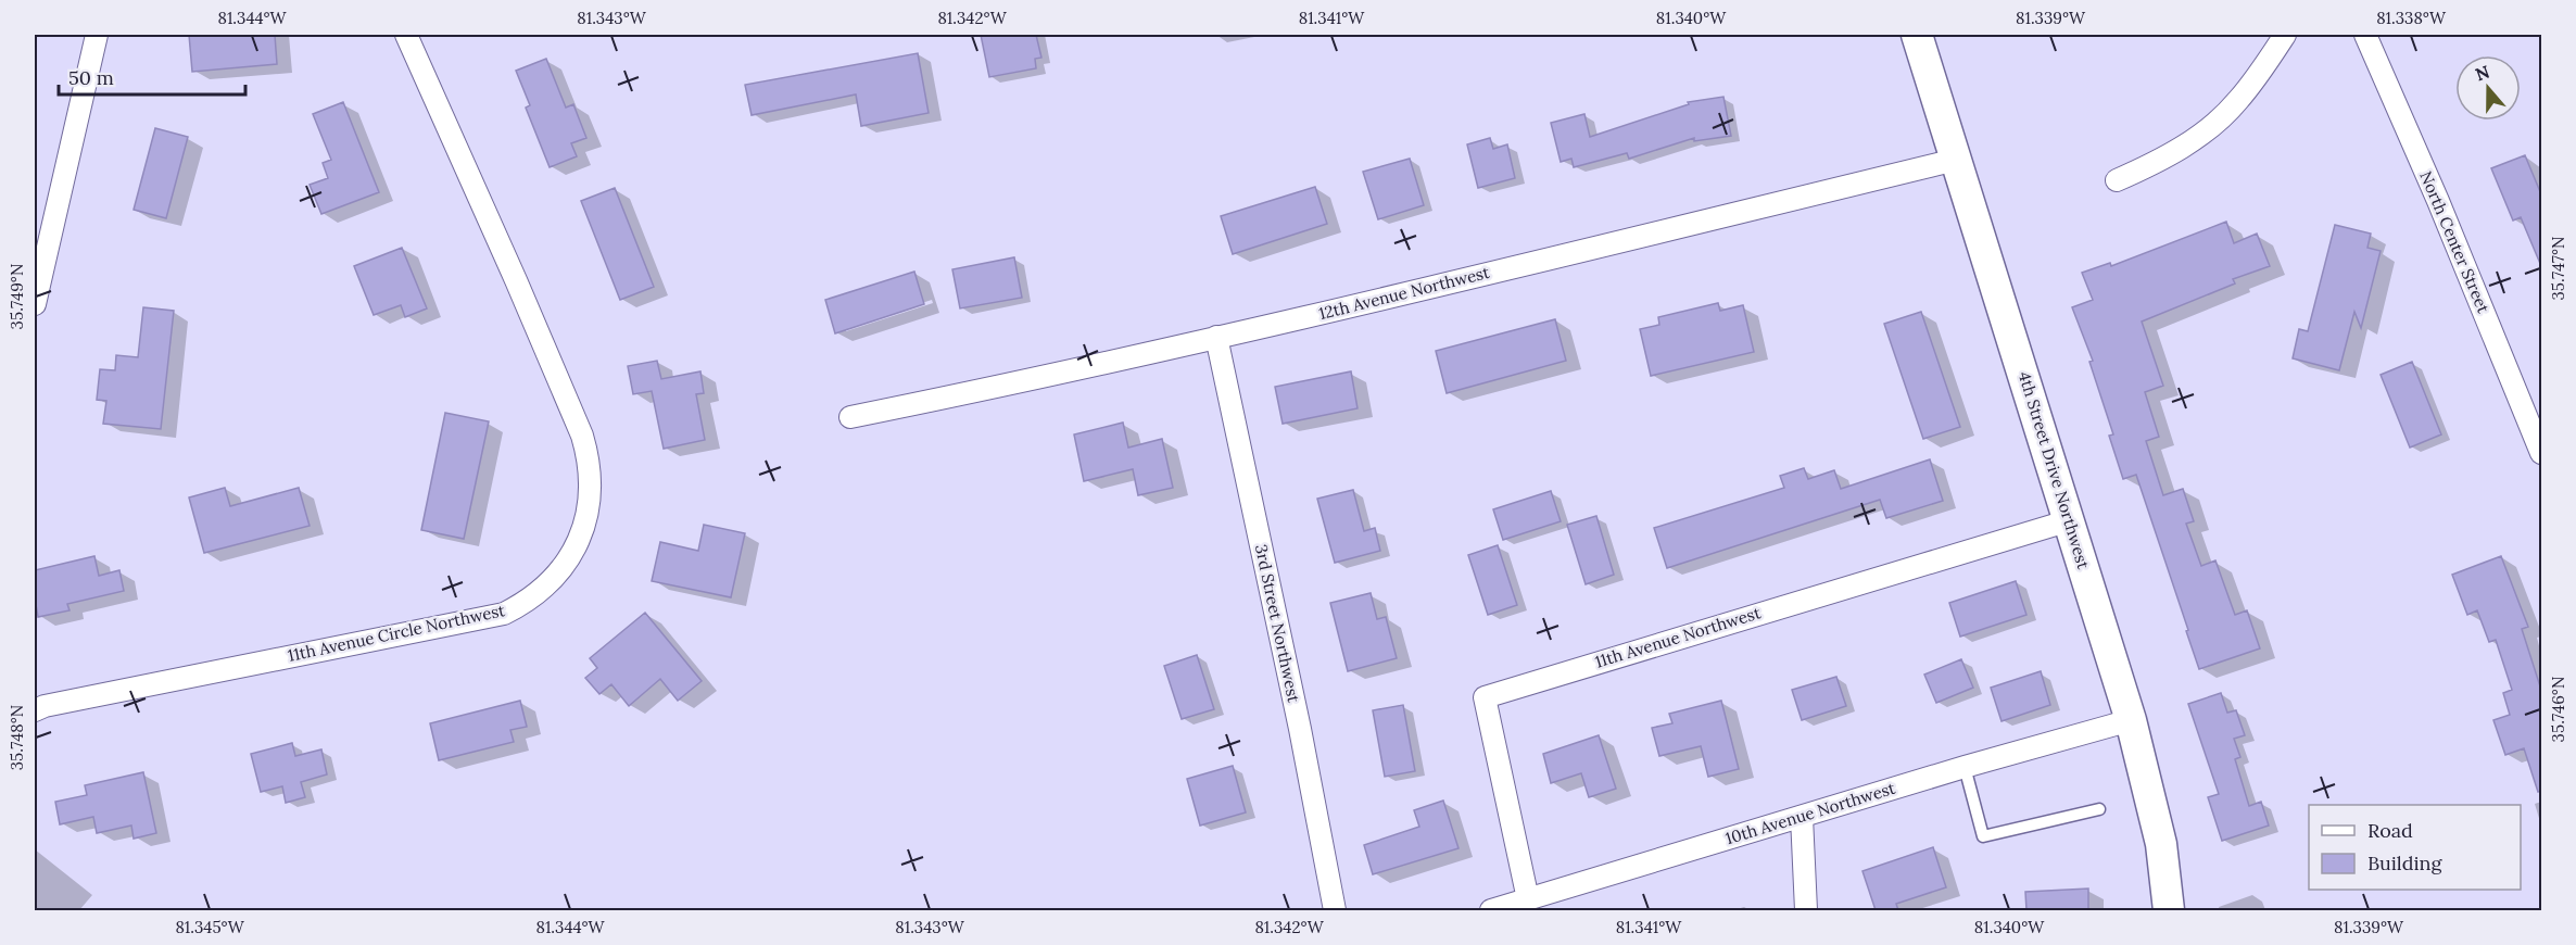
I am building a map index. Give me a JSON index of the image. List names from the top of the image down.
{
  "streets": {
    "main road": ["4th Street Drive Northwest"],
    "street": [
      "North Center Street",
      "12th Avenue Northwest",
      "3rd Street Northwest",
      "11th Avenue Circle Northwest",
      "11th Avenue Northwest",
      "10th Avenue Northwest"
    ]
  },
  "crossings": [
    ["12th Avenue Northwest", "4th Street Drive Northwest"],
    ["12th Avenue Northwest", "3rd Street Northwest"],
    ["4th Street Drive Northwest", "11th Avenue Northwest"],
    ["4th Street Drive Northwest", "10th Avenue Northwest"],
    ["11th Avenue Northwest", "10th Avenue Northwest"]
  ],
  "legend": ["Road", "Building"],
  "scale_bar": "50 m",
  "north": "top",
  "coordinates": [
    "81.344°W",
    "81.343°W",
    "81.342°W",
    "81.341°W",
    "81.340°W",
    "81.339°W",
    "81.338°W",
    "35.747°N",
    "35.749°N",
    "35.746°N",
    "35.748°N",
    "81.345°W"
  ]
}
